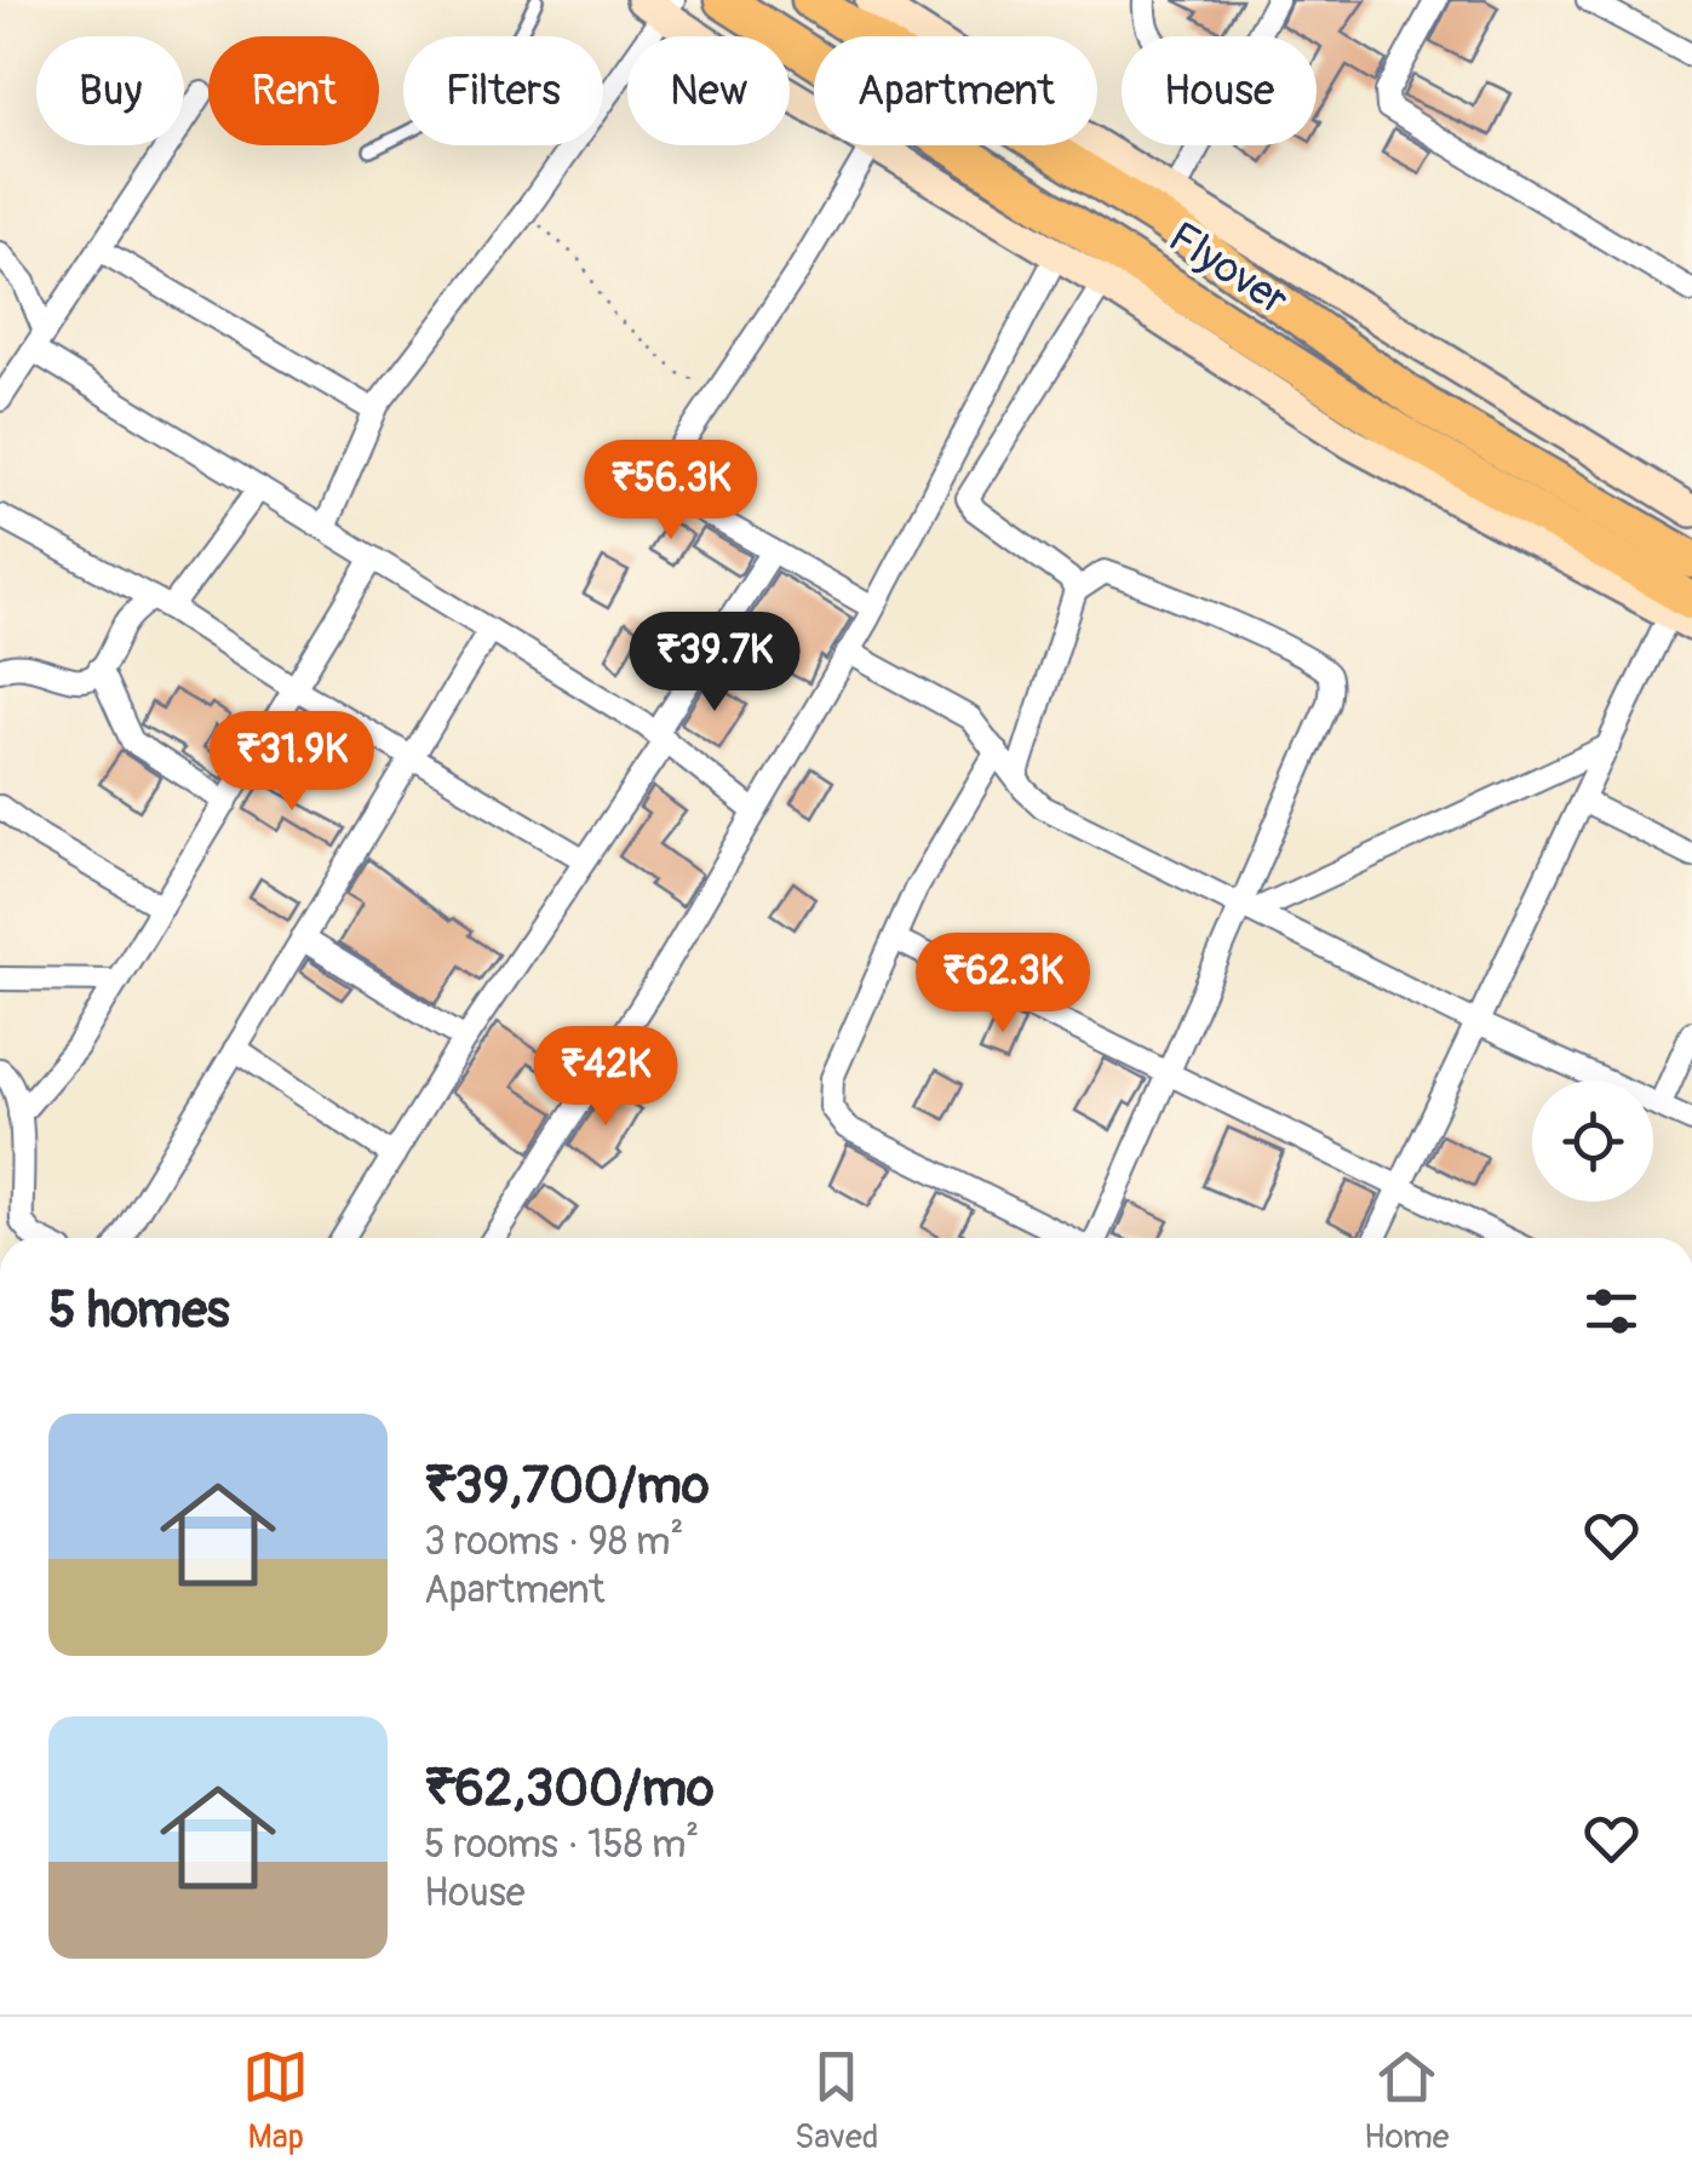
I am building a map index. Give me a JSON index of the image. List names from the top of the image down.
{
  "streets": {
    "highway": ["Flyover"]
  },
  "page": {
    "chip": [
      "Buy",
      "Rent",
      "Filters",
      "New",
      "Apartment",
      "House"
    ],
    "price": [
      "₹56.3K",
      "₹39.7K",
      "₹31.9K",
      "₹62.3K",
      "₹42K"
    ],
    "heading": "5 homes",
    "list": [
      {
        "name": "₹39,700/mo",
        "note": "3 rooms · 98 m² · Apartment"
      },
      {
        "name": "₹62,300/mo",
        "note": "5 rooms · 158 m² · House"
      }
    ],
    "tabs": ["Map", "Saved", "Home"]
  }
}
